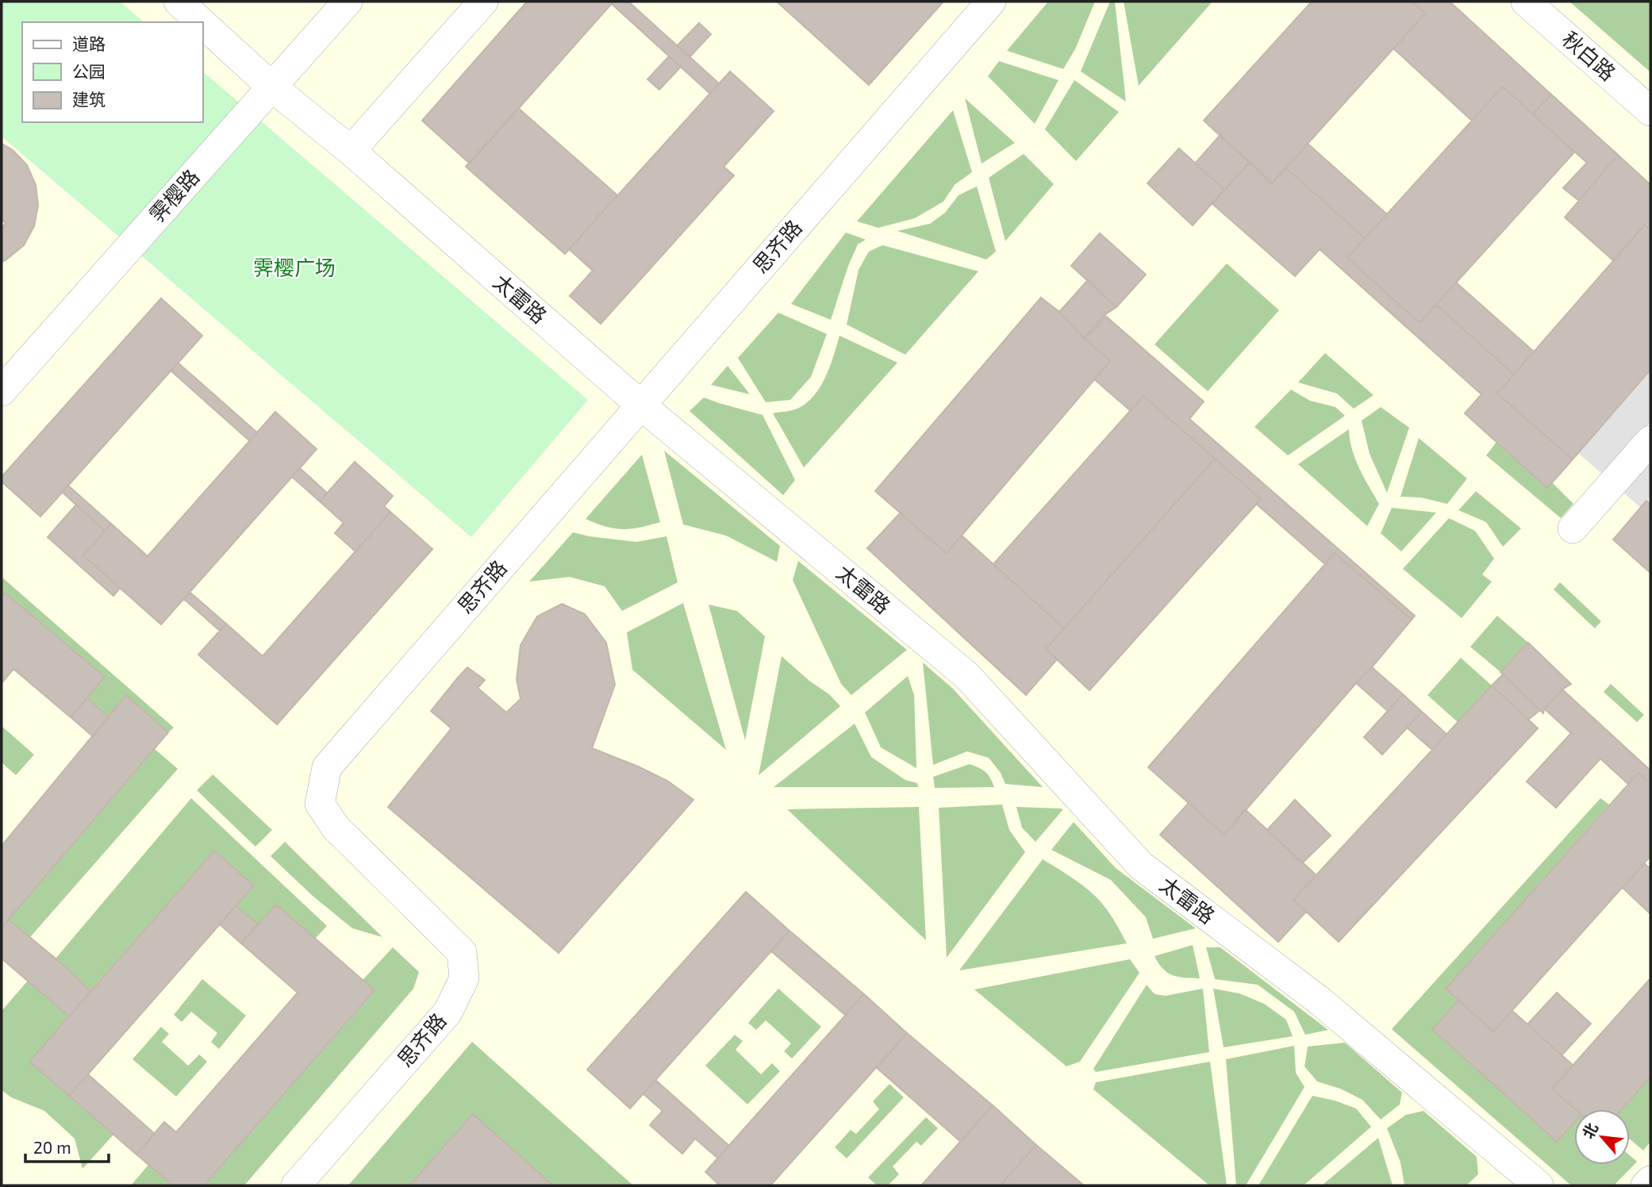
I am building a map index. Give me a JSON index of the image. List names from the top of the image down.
{
  "streets": {
    "lane": [
      "秋白路",
      "霁樱路",
      "思齐路",
      "太雷路"
    ]
  },
  "crossings": [
    ["霁樱路", "太雷路"],
    ["思齐路", "太雷路"]
  ],
  "parks": ["霁樱广场"],
  "legend": ["道路", "公园", "建筑"],
  "scale_bar": "20 m",
  "north": "top left"
}
